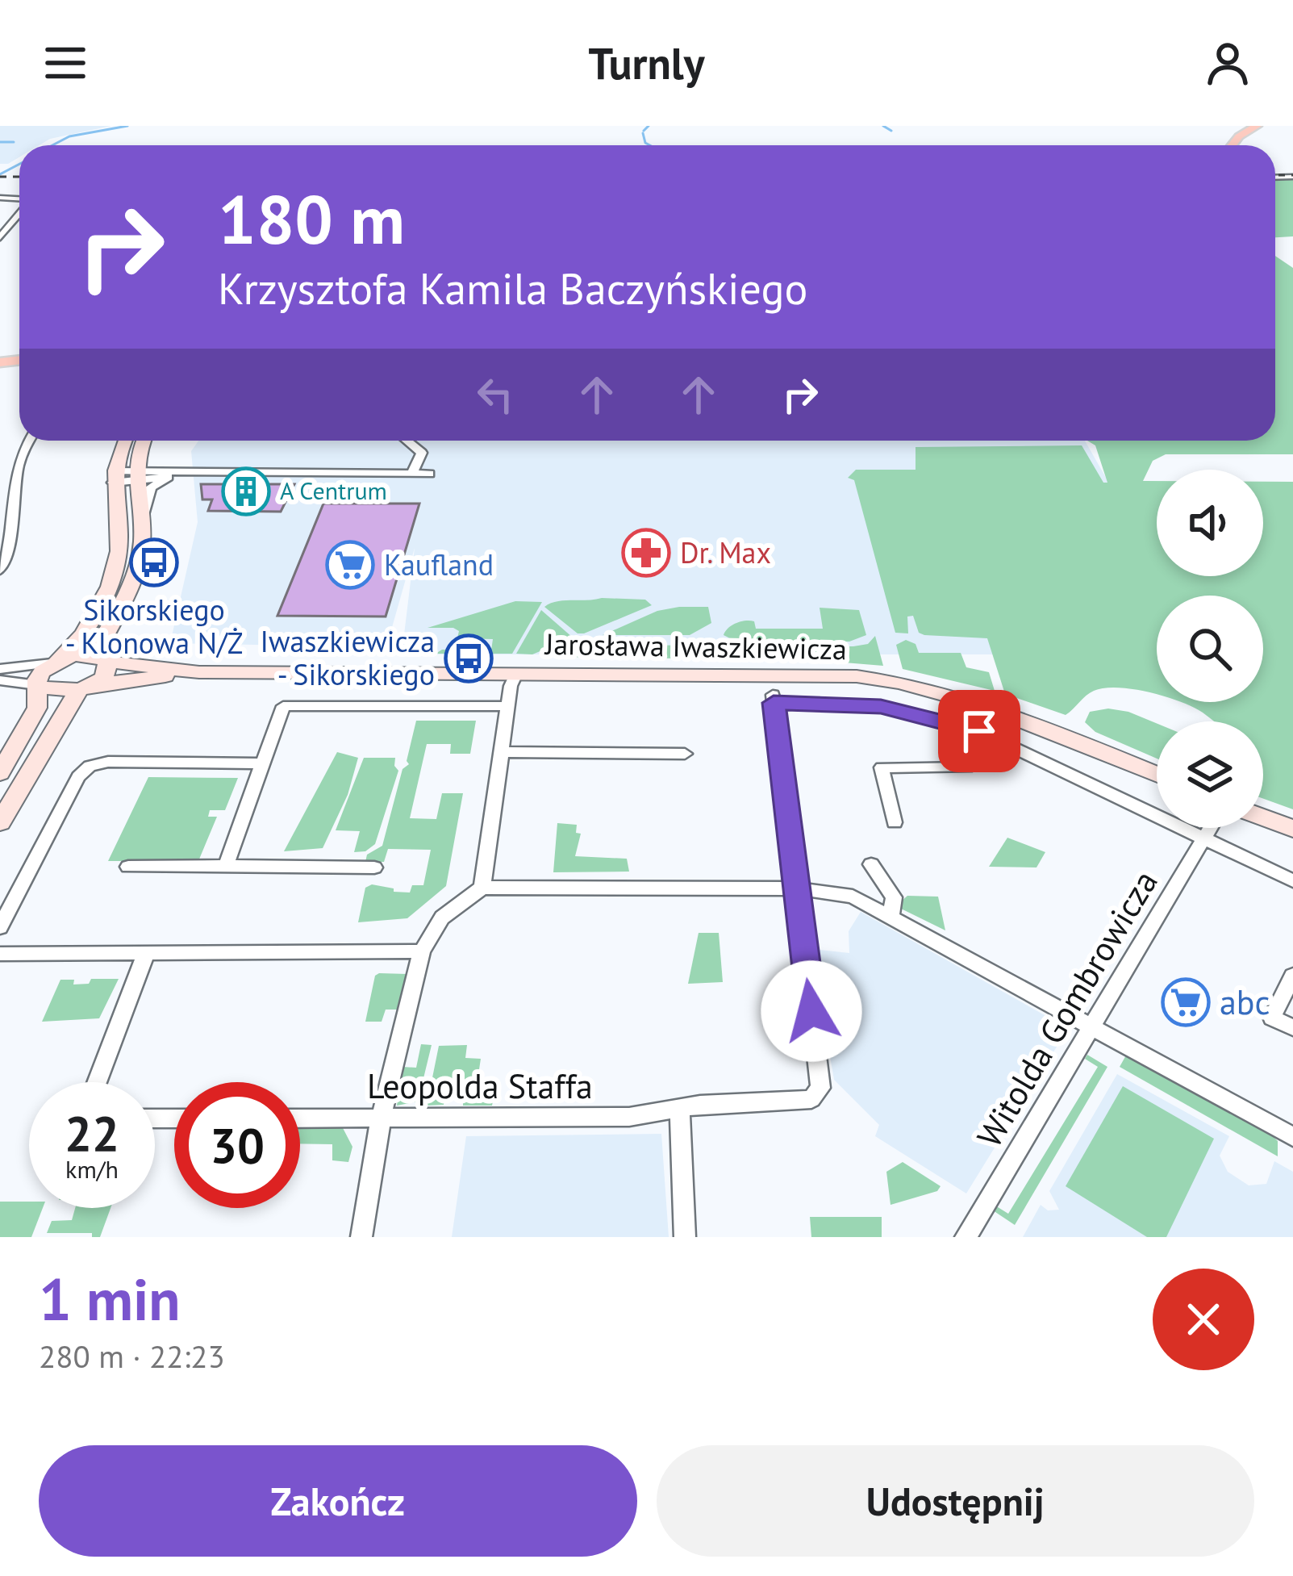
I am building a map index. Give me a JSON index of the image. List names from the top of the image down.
{
  "streets": {
    "street": ["Jarosława Iwaszkiewicza", "Witolda Gombrowicza", "Leopolda Staffa"]
  },
  "places": {
    "building": ["A Centrum"],
    "pharmacy": ["Dr. Max"],
    "bus stop": ["Sikorskiego - Klonowa N/Ż", "Iwaszkiewicza - Sikorskiego"],
    "supermarket": ["Kaufland", "abc"]
  },
  "page": {
    "header": "Turnly",
    "turn": ["180 m", "Krzysztofa Kamila Baczyńskiego"],
    "speed": "22 km/h",
    "limit": "30",
    "heading": ["1 min", "280 m · 22:23"],
    "buttons": ["Zakończ", "Udostępnij"]
  }
}
